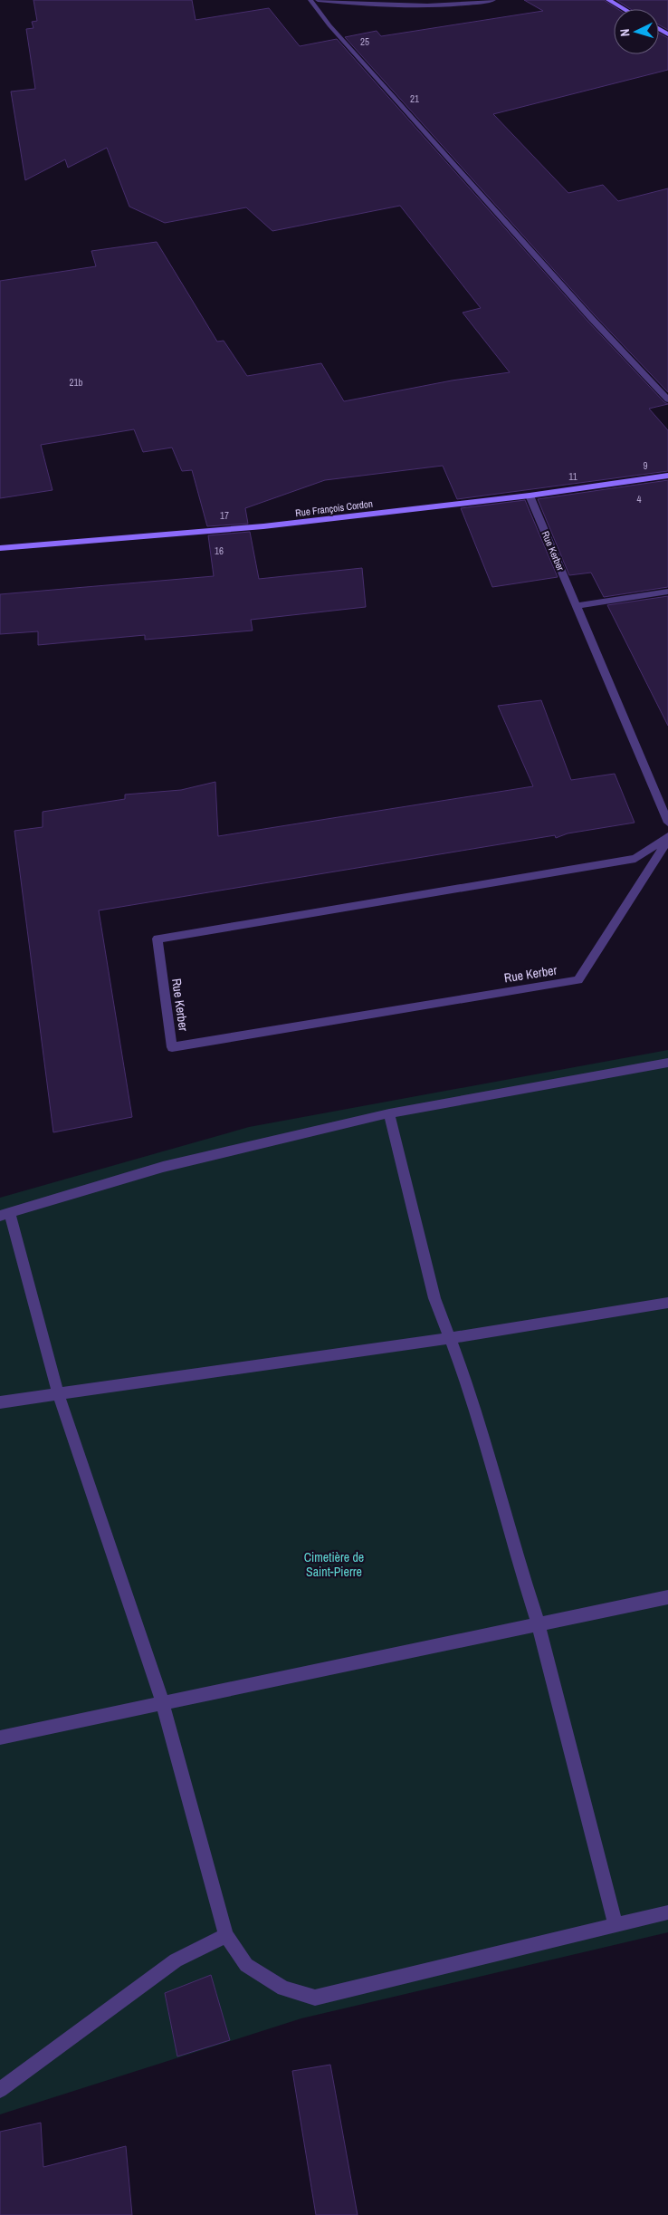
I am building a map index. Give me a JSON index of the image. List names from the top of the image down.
{
  "streets": {
    "street": ["Rue François Cordon", "Rue Kerber"]
  },
  "crossings": [
    ["Rue François Cordon", "Rue Kerber"]
  ],
  "parks": ["Cimetière de Saint-Pierre"],
  "house_numbers": [
    "25",
    "21",
    "21b",
    "9",
    "11",
    "4",
    "17",
    "16"
  ],
  "north": "left"
}
